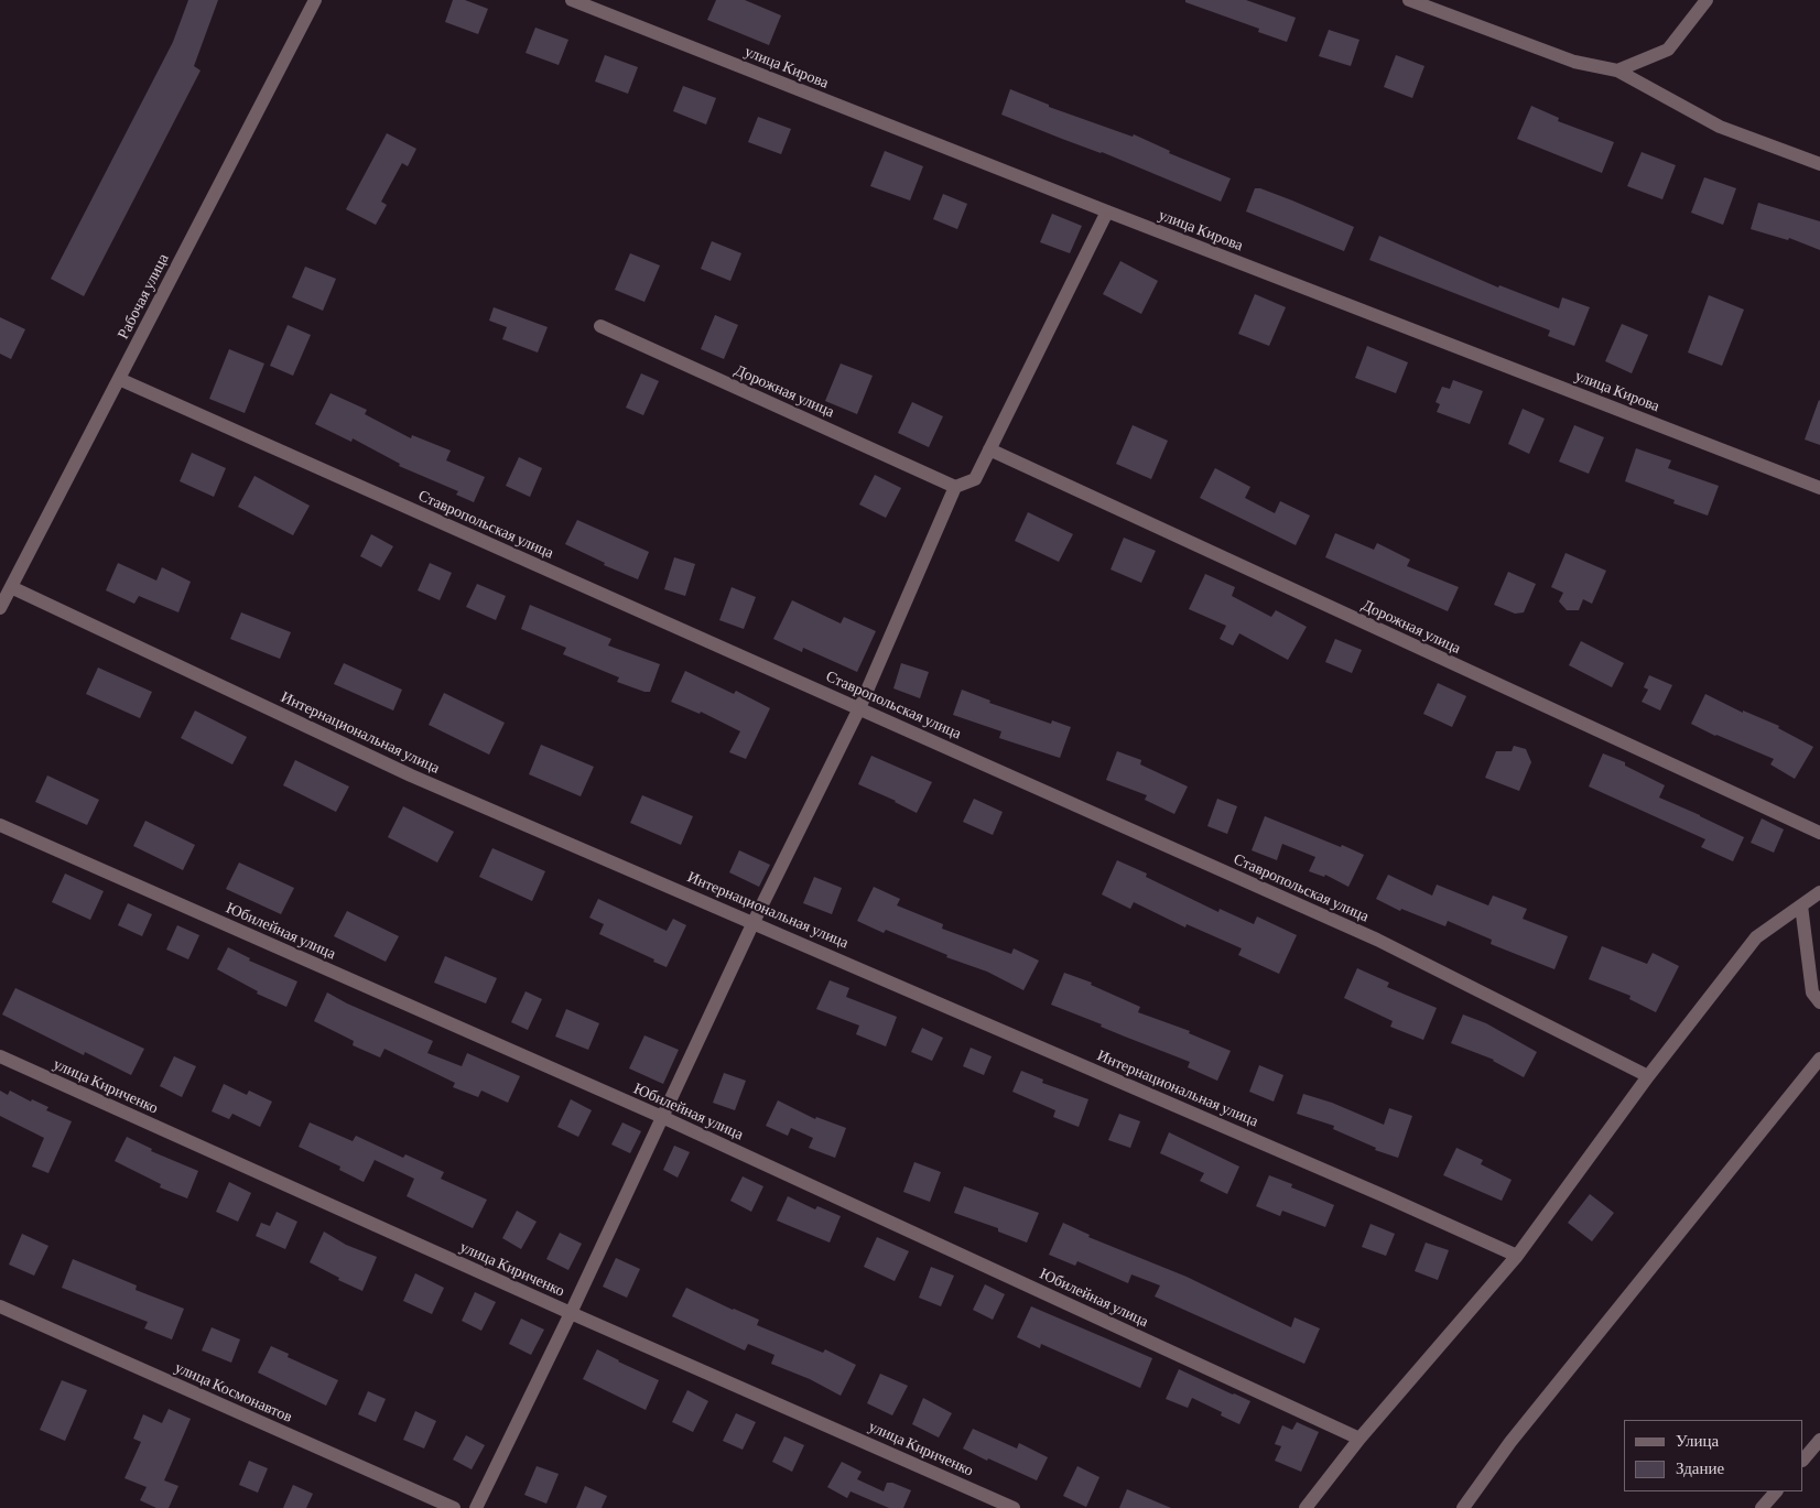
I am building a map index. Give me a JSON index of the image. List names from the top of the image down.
{
  "streets": {
    "street": [
      "улица Кирова",
      "Рабочая улица",
      "Дорожная улица",
      "Ставропольская улица",
      "Интернациональная улица",
      "Юбилейная улица",
      "улица Кириченко",
      "улица Космонавтов"
    ]
  },
  "crossings": [
    ["Рабочая улица", "Ставропольская улица"],
    ["Рабочая улица", "Интернациональная улица"]
  ],
  "legend": ["Улица", "Здание"]
}
